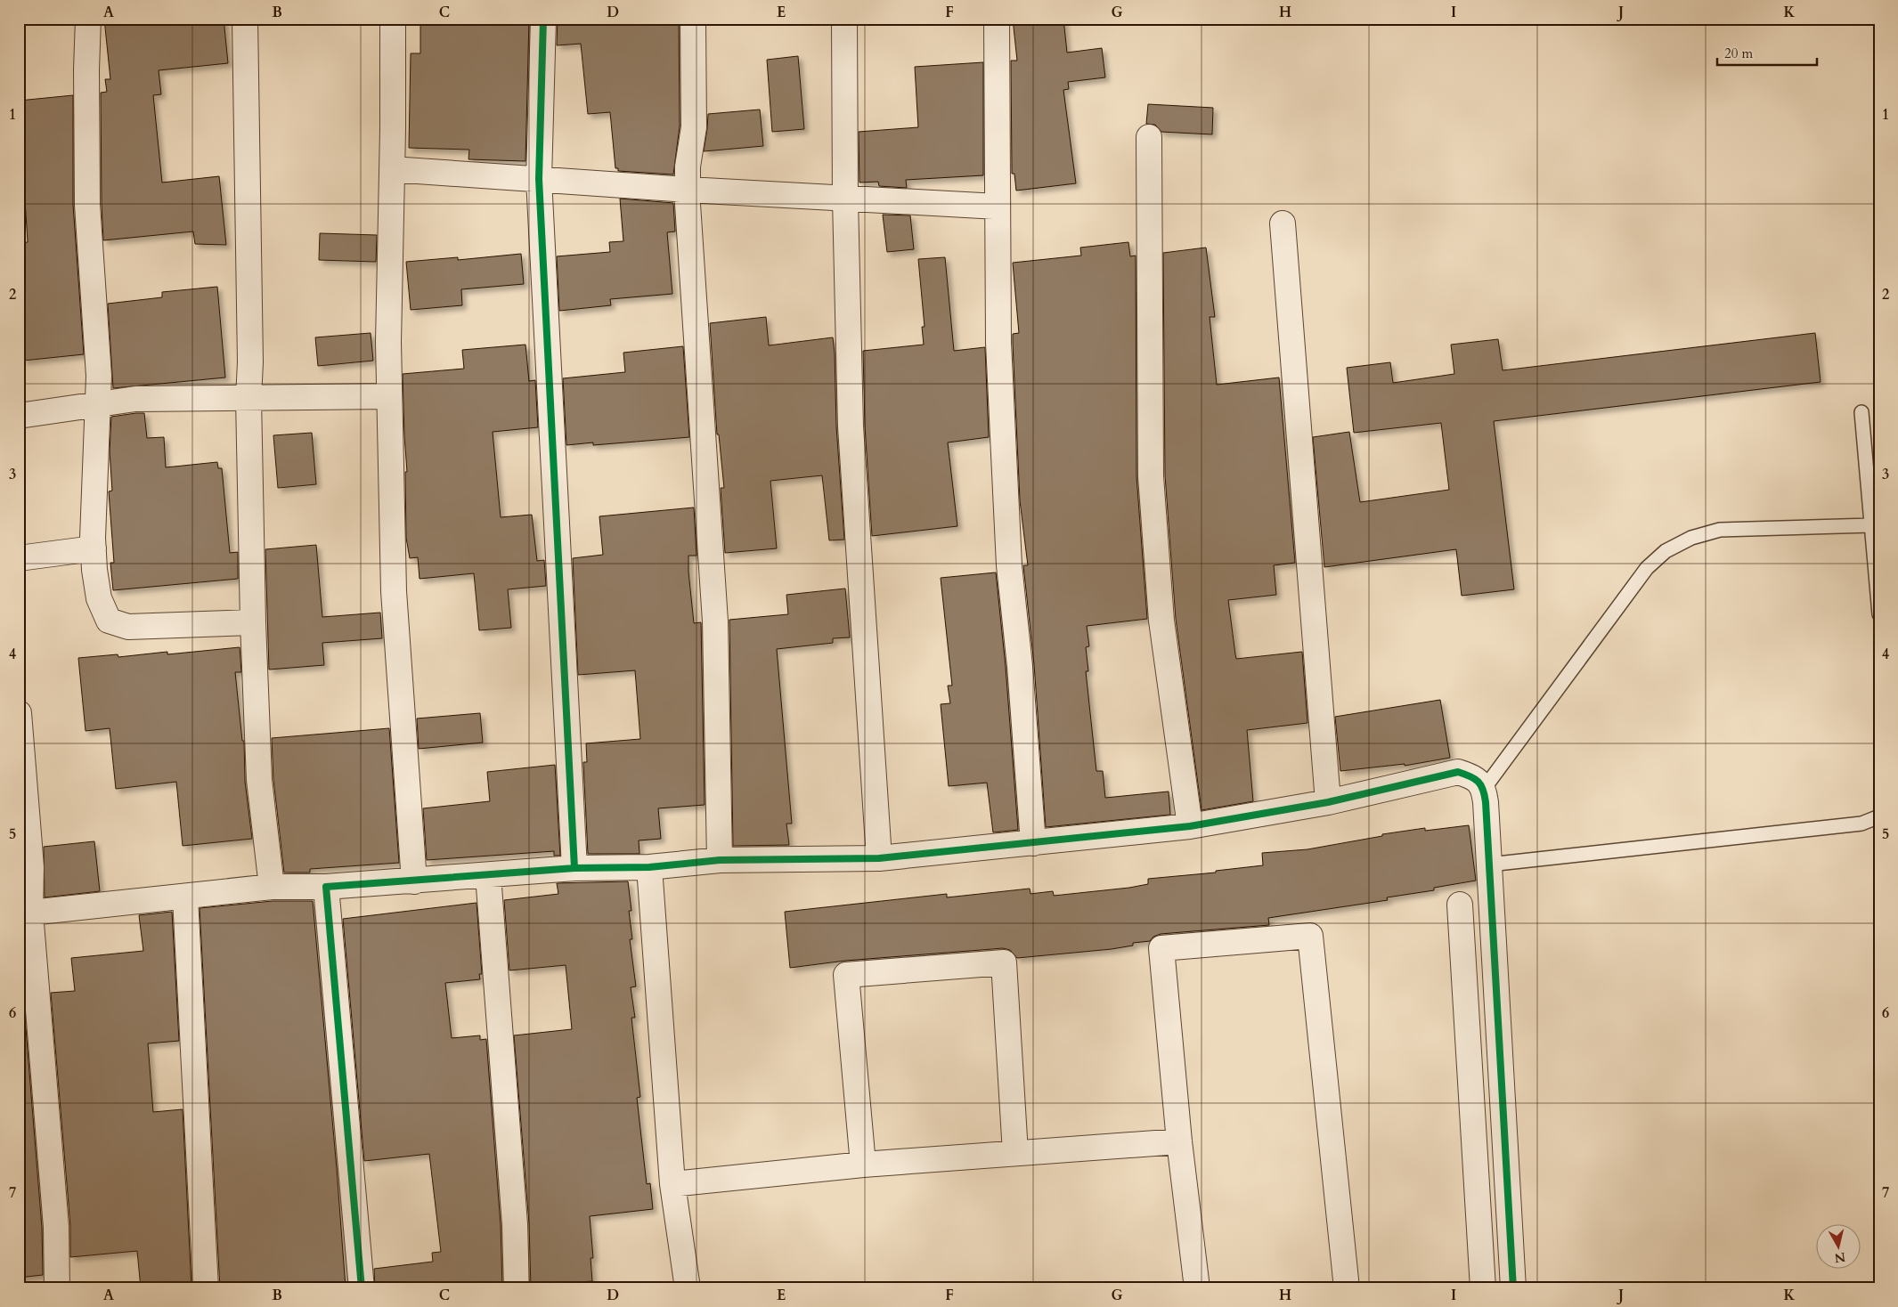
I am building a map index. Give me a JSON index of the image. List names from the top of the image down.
{
  "scale_bar": "20 m",
  "north": "bottom",
  "grid": {
    "columns": [
      "A",
      "B",
      "C",
      "D",
      "E",
      "F",
      "G",
      "H",
      "I",
      "J",
      "K"
    ],
    "rows": [
      "1",
      "2",
      "3",
      "4",
      "5",
      "6",
      "7"
    ]
  }
}
